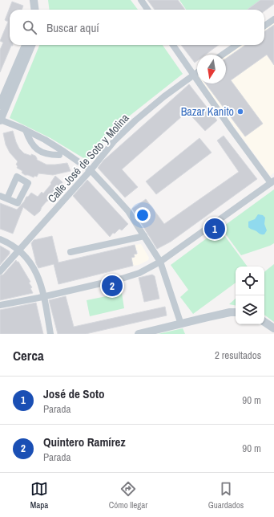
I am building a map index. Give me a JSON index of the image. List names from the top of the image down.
{
  "streets": {
    "street": ["Calle José de Soto y Molina"]
  },
  "places": ["Bazar Kanito"],
  "north": "bottom",
  "page": {
    "search": "Buscar aquí",
    "pins": ["1", "2"],
    "heading": ["Cerca", "2 resultados"],
    "list": [
      {
        "mark": "1",
        "name": "José de Soto",
        "note": "Parada",
        "value": "90 m"
      },
      {
        "mark": "2",
        "name": "Quintero Ramírez",
        "note": "Parada",
        "value": "90 m"
      }
    ],
    "nav": ["Mapa", "Cómo llegar", "Guardados"]
  }
}
